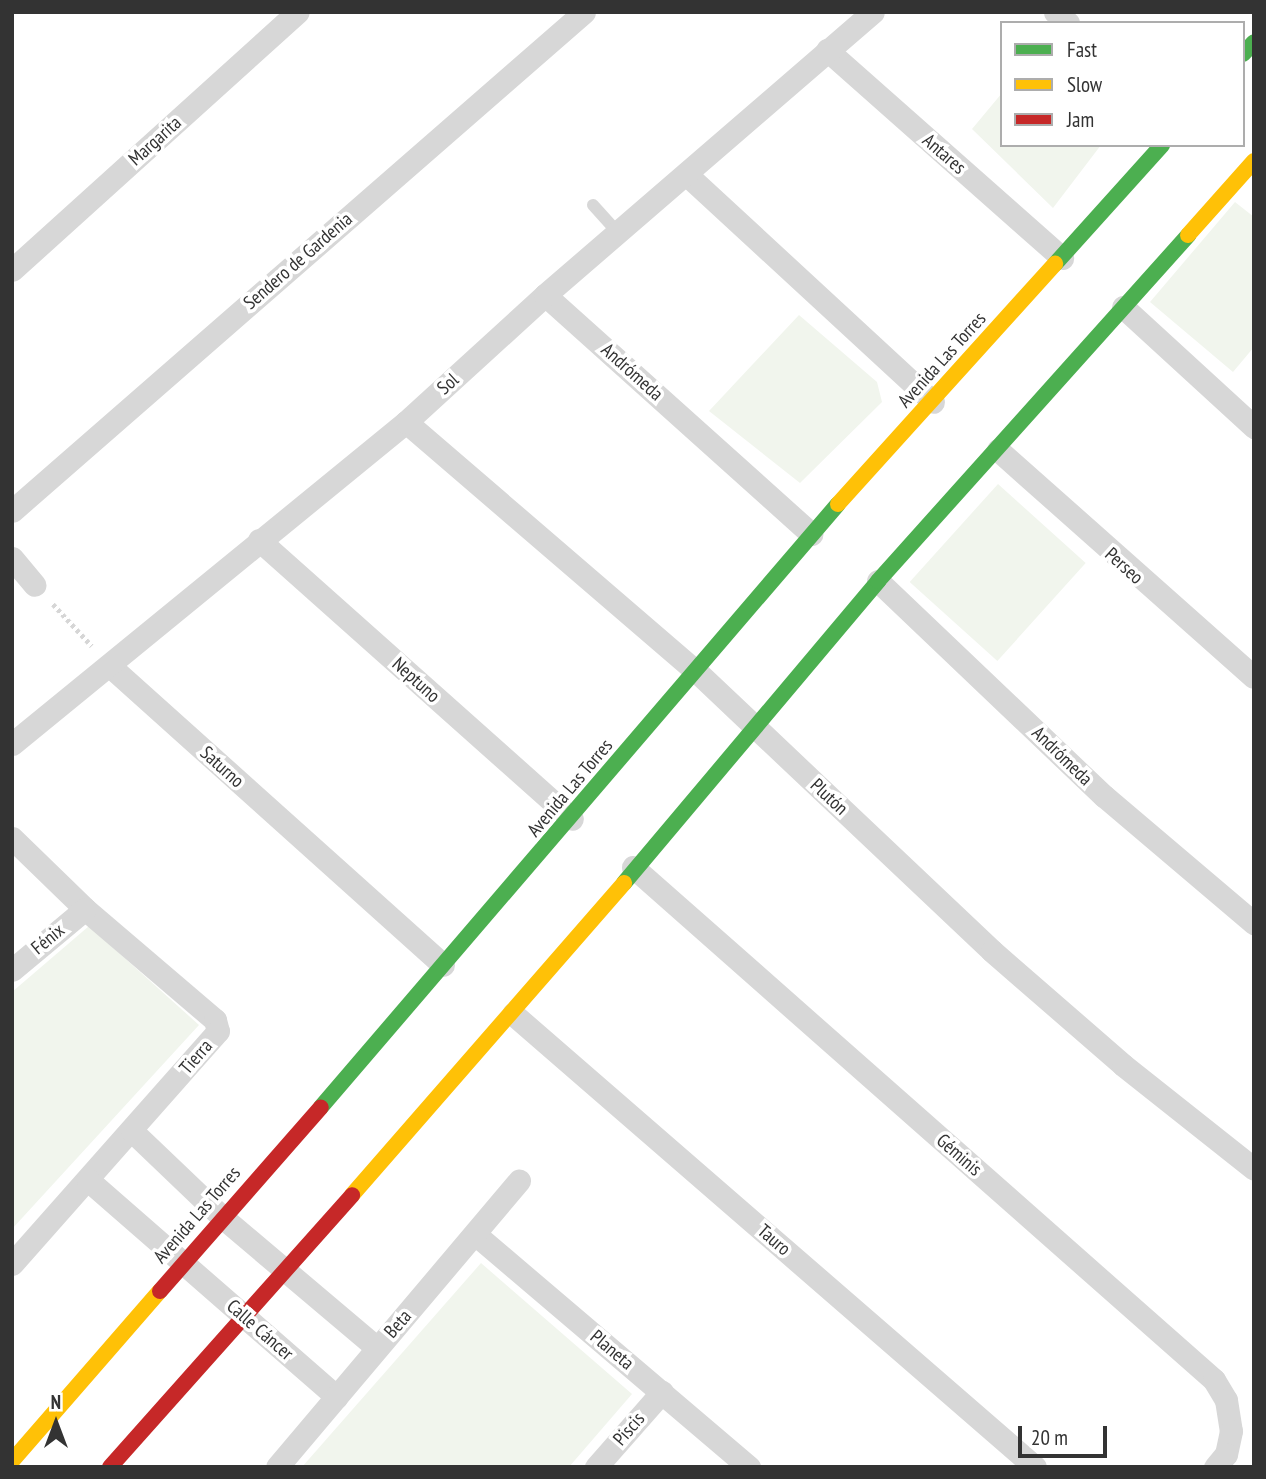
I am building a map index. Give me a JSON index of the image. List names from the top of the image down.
{
  "streets": {
    "street": [
      "Margarita",
      "Antares",
      "Sendero de Gardenia",
      "Avenida Las Torres",
      "Andrómeda",
      "Sol",
      "Perseo",
      "Neptuno",
      "Saturno",
      "Plutón",
      "Fénix",
      "Tierra",
      "Géminis",
      "Tauro",
      "Beta",
      "Calle Cáncer",
      "Planeta",
      "Piscis"
    ]
  },
  "crossings": [
    ["Antares", "Avenida Las Torres"],
    ["Antares", "Sol"],
    ["Avenida Las Torres", "Andrómeda"],
    ["Avenida Las Torres", "Neptuno"],
    ["Avenida Las Torres", "Saturno"],
    ["Avenida Las Torres", "Plutón"],
    ["Avenida Las Torres", "Calle Cáncer"],
    ["Andrómeda", "Sol"],
    ["Sol", "Neptuno"],
    ["Sol", "Saturno"],
    ["Sol", "Plutón"],
    ["Fénix", "Tierra"],
    ["Tierra", "Calle Cáncer"],
    ["Beta", "Calle Cáncer"],
    ["Beta", "Planeta"],
    ["Planeta", "Piscis"]
  ],
  "legend": ["Fast", "Slow", "Jam"],
  "scale_bar": "20 m",
  "north": "top"
}
